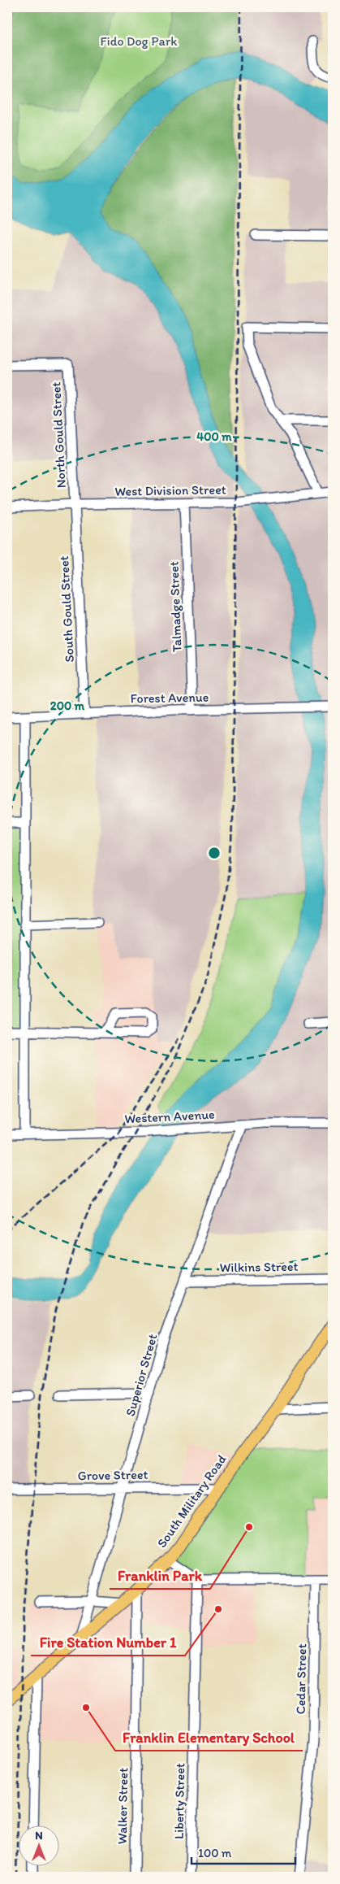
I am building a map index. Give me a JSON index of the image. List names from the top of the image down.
{
  "streets": {
    "main road": ["South Military Road"],
    "street": [
      "North Gould Street",
      "West Division Street",
      "Talmadge Street",
      "South Gould Street",
      "Forest Avenue",
      "Western Avenue",
      "Wilkins Street",
      "Superior Street",
      "Grove Street",
      "Cedar Street",
      "Liberty Street",
      "Walker Street"
    ]
  },
  "crossings": [
    ["North Gould Street", "West Division Street"],
    ["North Gould Street", "South Gould Street"],
    ["West Division Street", "Talmadge Street"],
    ["West Division Street", "South Gould Street"],
    ["Talmadge Street", "Forest Avenue"],
    ["South Gould Street", "Forest Avenue"],
    ["Western Avenue", "Superior Street"],
    ["Wilkins Street", "Superior Street"],
    ["Superior Street", "Grove Street"],
    ["Superior Street", "South Military Road"],
    ["Grove Street", "South Military Road"],
    ["South Military Road", "Walker Street"]
  ],
  "parks": ["Fido Dog Park"],
  "places": ["Franklin Park", "Fire Station Number 1", "Franklin Elementary School"],
  "scale_bar": "100 m",
  "north": "top",
  "rings": ["400 m", "200 m"]
}
